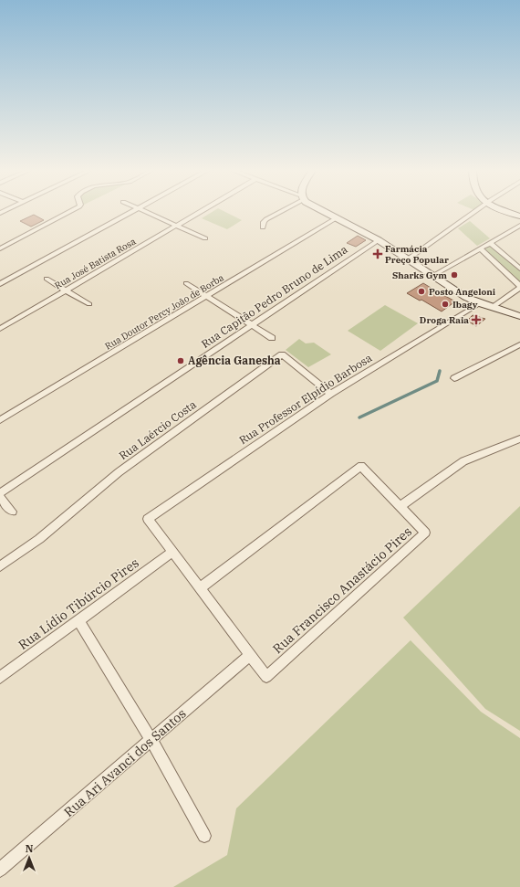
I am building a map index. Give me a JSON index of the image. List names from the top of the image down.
{
  "streets": {
    "street": [
      "Rua José Batista Rosa",
      "Rua Capitão Pedro Bruno de Lima",
      "Rua Doutor Percy João de Borba",
      "Rua Professor Elpídio Barbosa",
      "Rua Laércio Costa",
      "Rua Francisco Anastácio Pires",
      "Rua Lídio Tibúrcio Pires",
      "Rua Ari Avanci dos Santos"
    ]
  },
  "crossings": [
    ["Rua Professor Elpídio Barbosa", "Rua Laércio Costa"],
    ["Rua Professor Elpídio Barbosa", "Rua Lídio Tibúrcio Pires"],
    ["Rua Francisco Anastácio Pires", "Rua Ari Avanci dos Santos"]
  ],
  "places": {
    "health": ["Farmácia Preço Popular", "Droga Raia"],
    "other": [
      "Sharks Gym",
      "Posto Angeloni",
      "Ibagy",
      "Agência Ganesha"
    ]
  },
  "north": "top"
}
